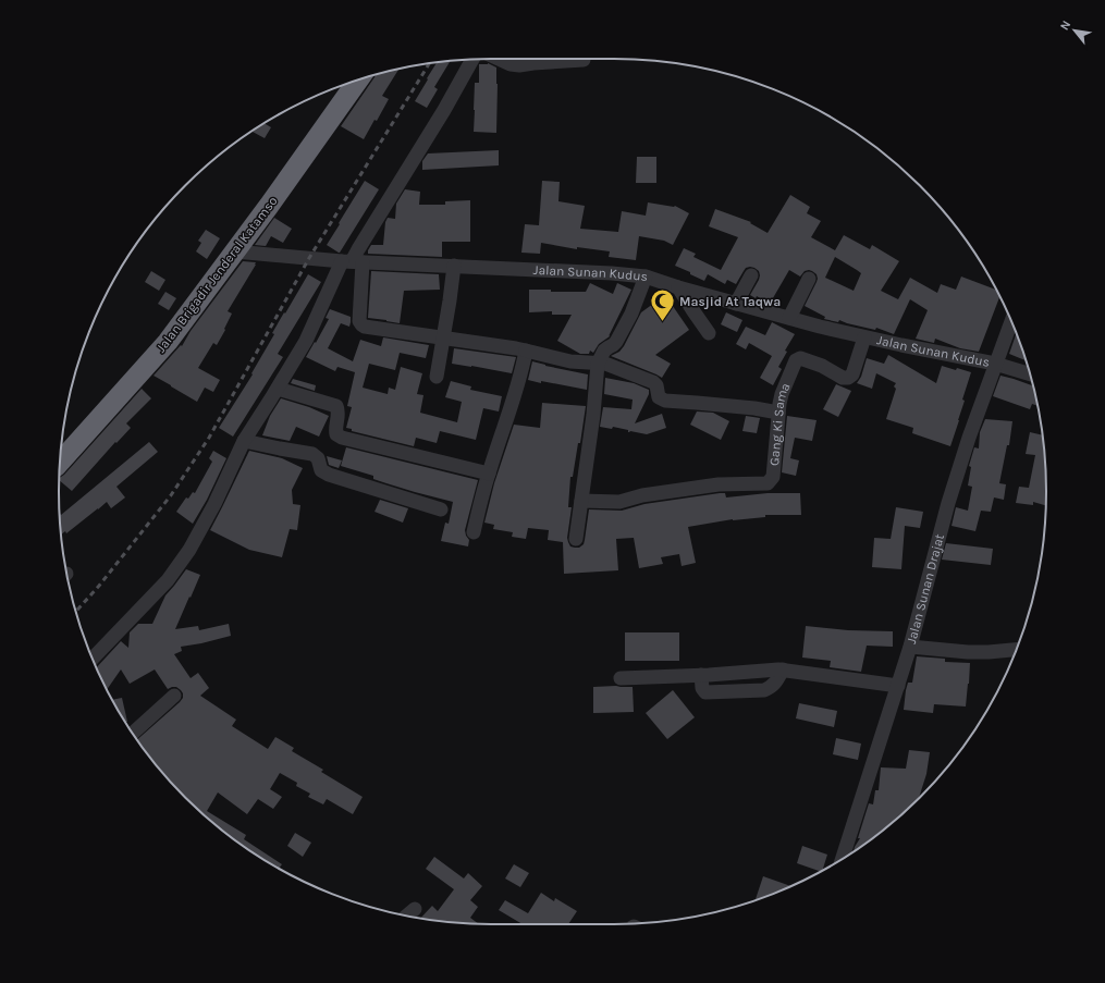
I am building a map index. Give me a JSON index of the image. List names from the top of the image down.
{
  "streets": {
    "highway": ["Jalan Brigadir Jenderal Katamso"],
    "street": ["Jalan Sunan Kudus", "Gang Ki Sama", "Jalan Sunan Drajat"]
  },
  "crossings": [
    ["Jalan Brigadir Jenderal Katamso", "Jalan Sunan Kudus"],
    ["Jalan Sunan Kudus", "Gang Ki Sama"],
    ["Jalan Sunan Kudus", "Jalan Sunan Drajat"]
  ],
  "places": {
    "mosque": ["Masjid At Taqwa"]
  },
  "north": "top left"
}
